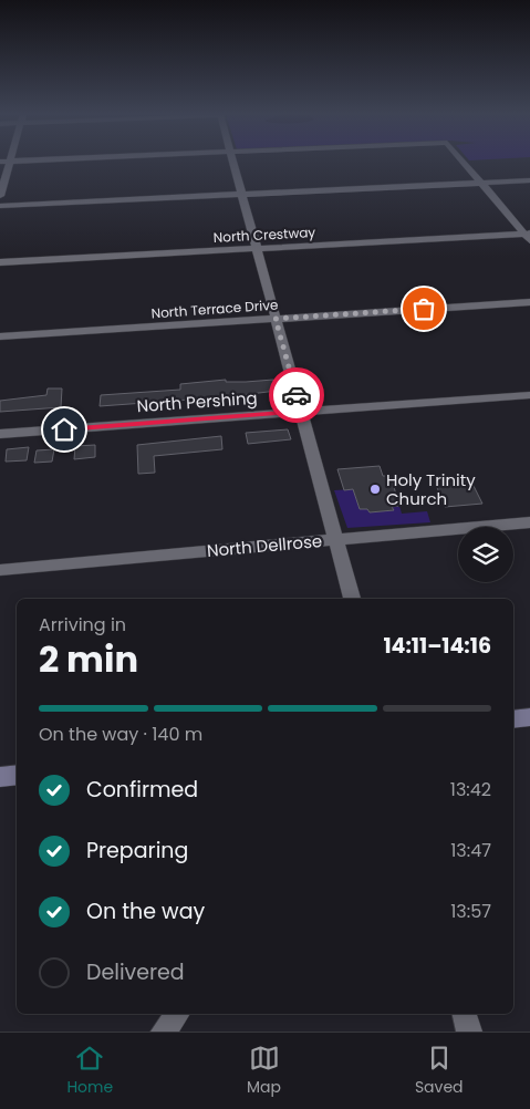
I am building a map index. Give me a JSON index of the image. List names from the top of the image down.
{
  "streets": {
    "street": [
      "North Crestway",
      "North Terrace Drive",
      "North Pershing",
      "North Dellrose"
    ]
  },
  "places": ["Holy Trinity Church"],
  "page": {
    "heading": ["2 min", "Arriving in", "14:11–14:16"],
    "bar": "On the way · 140 m",
    "list": [
      ["Confirmed", "13:42"],
      ["Preparing", "13:47"],
      ["On the way", "13:57"],
      "Delivered"
    ],
    "tabs": ["Home", "Map", "Saved"]
  }
}
